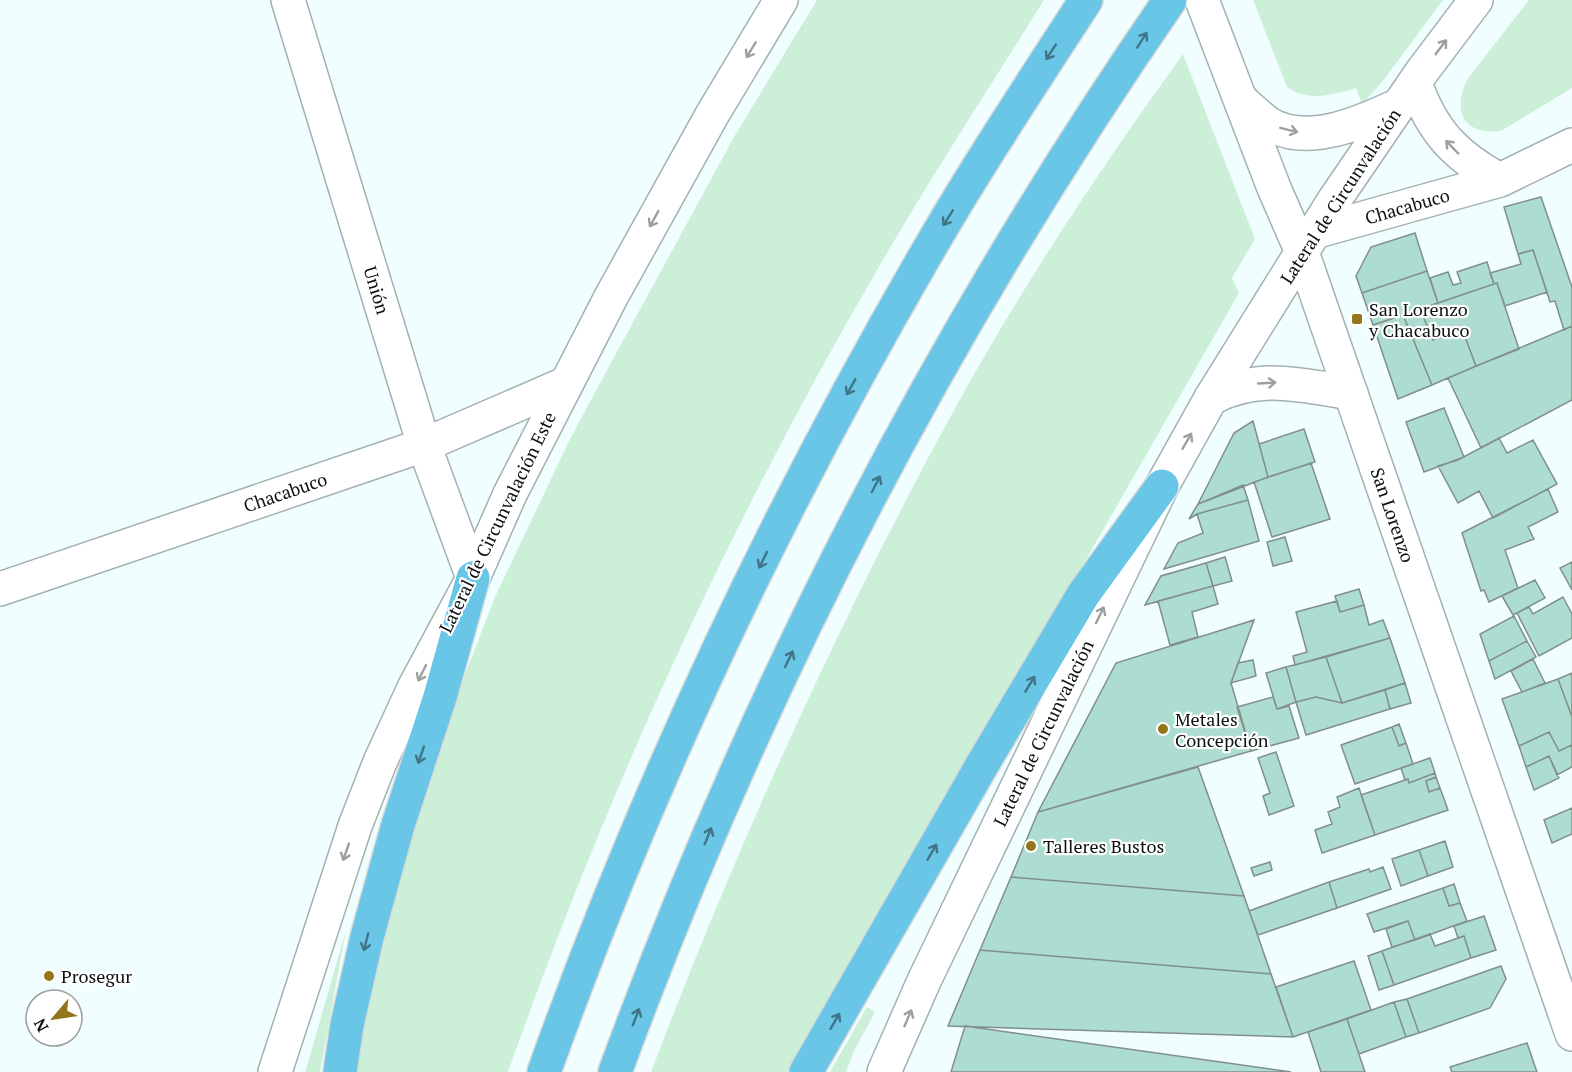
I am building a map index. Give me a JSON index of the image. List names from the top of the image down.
{
  "streets": {
    "street": [
      "Lateral de Circunvalación",
      "Chacabuco",
      "Unión",
      "San Lorenzo",
      "Lateral de Circunvalación Este"
    ]
  },
  "crossings": [
    ["Lateral de Circunvalación", "Chacabuco"],
    ["Lateral de Circunvalación", "San Lorenzo"],
    ["Chacabuco", "Unión"],
    ["Chacabuco", "San Lorenzo"],
    ["Chacabuco", "Lateral de Circunvalación Este"],
    ["Unión", "Lateral de Circunvalación Este"]
  ],
  "one_way": ["Lateral de Circunvalación", "Lateral de Circunvalación Este"],
  "places": {
    "transit": ["San Lorenzo y Chacabuco"],
    "other": ["Metales Concepción", "Talleres Bustos", "Prosegur"]
  },
  "north": "bottom left"
}
